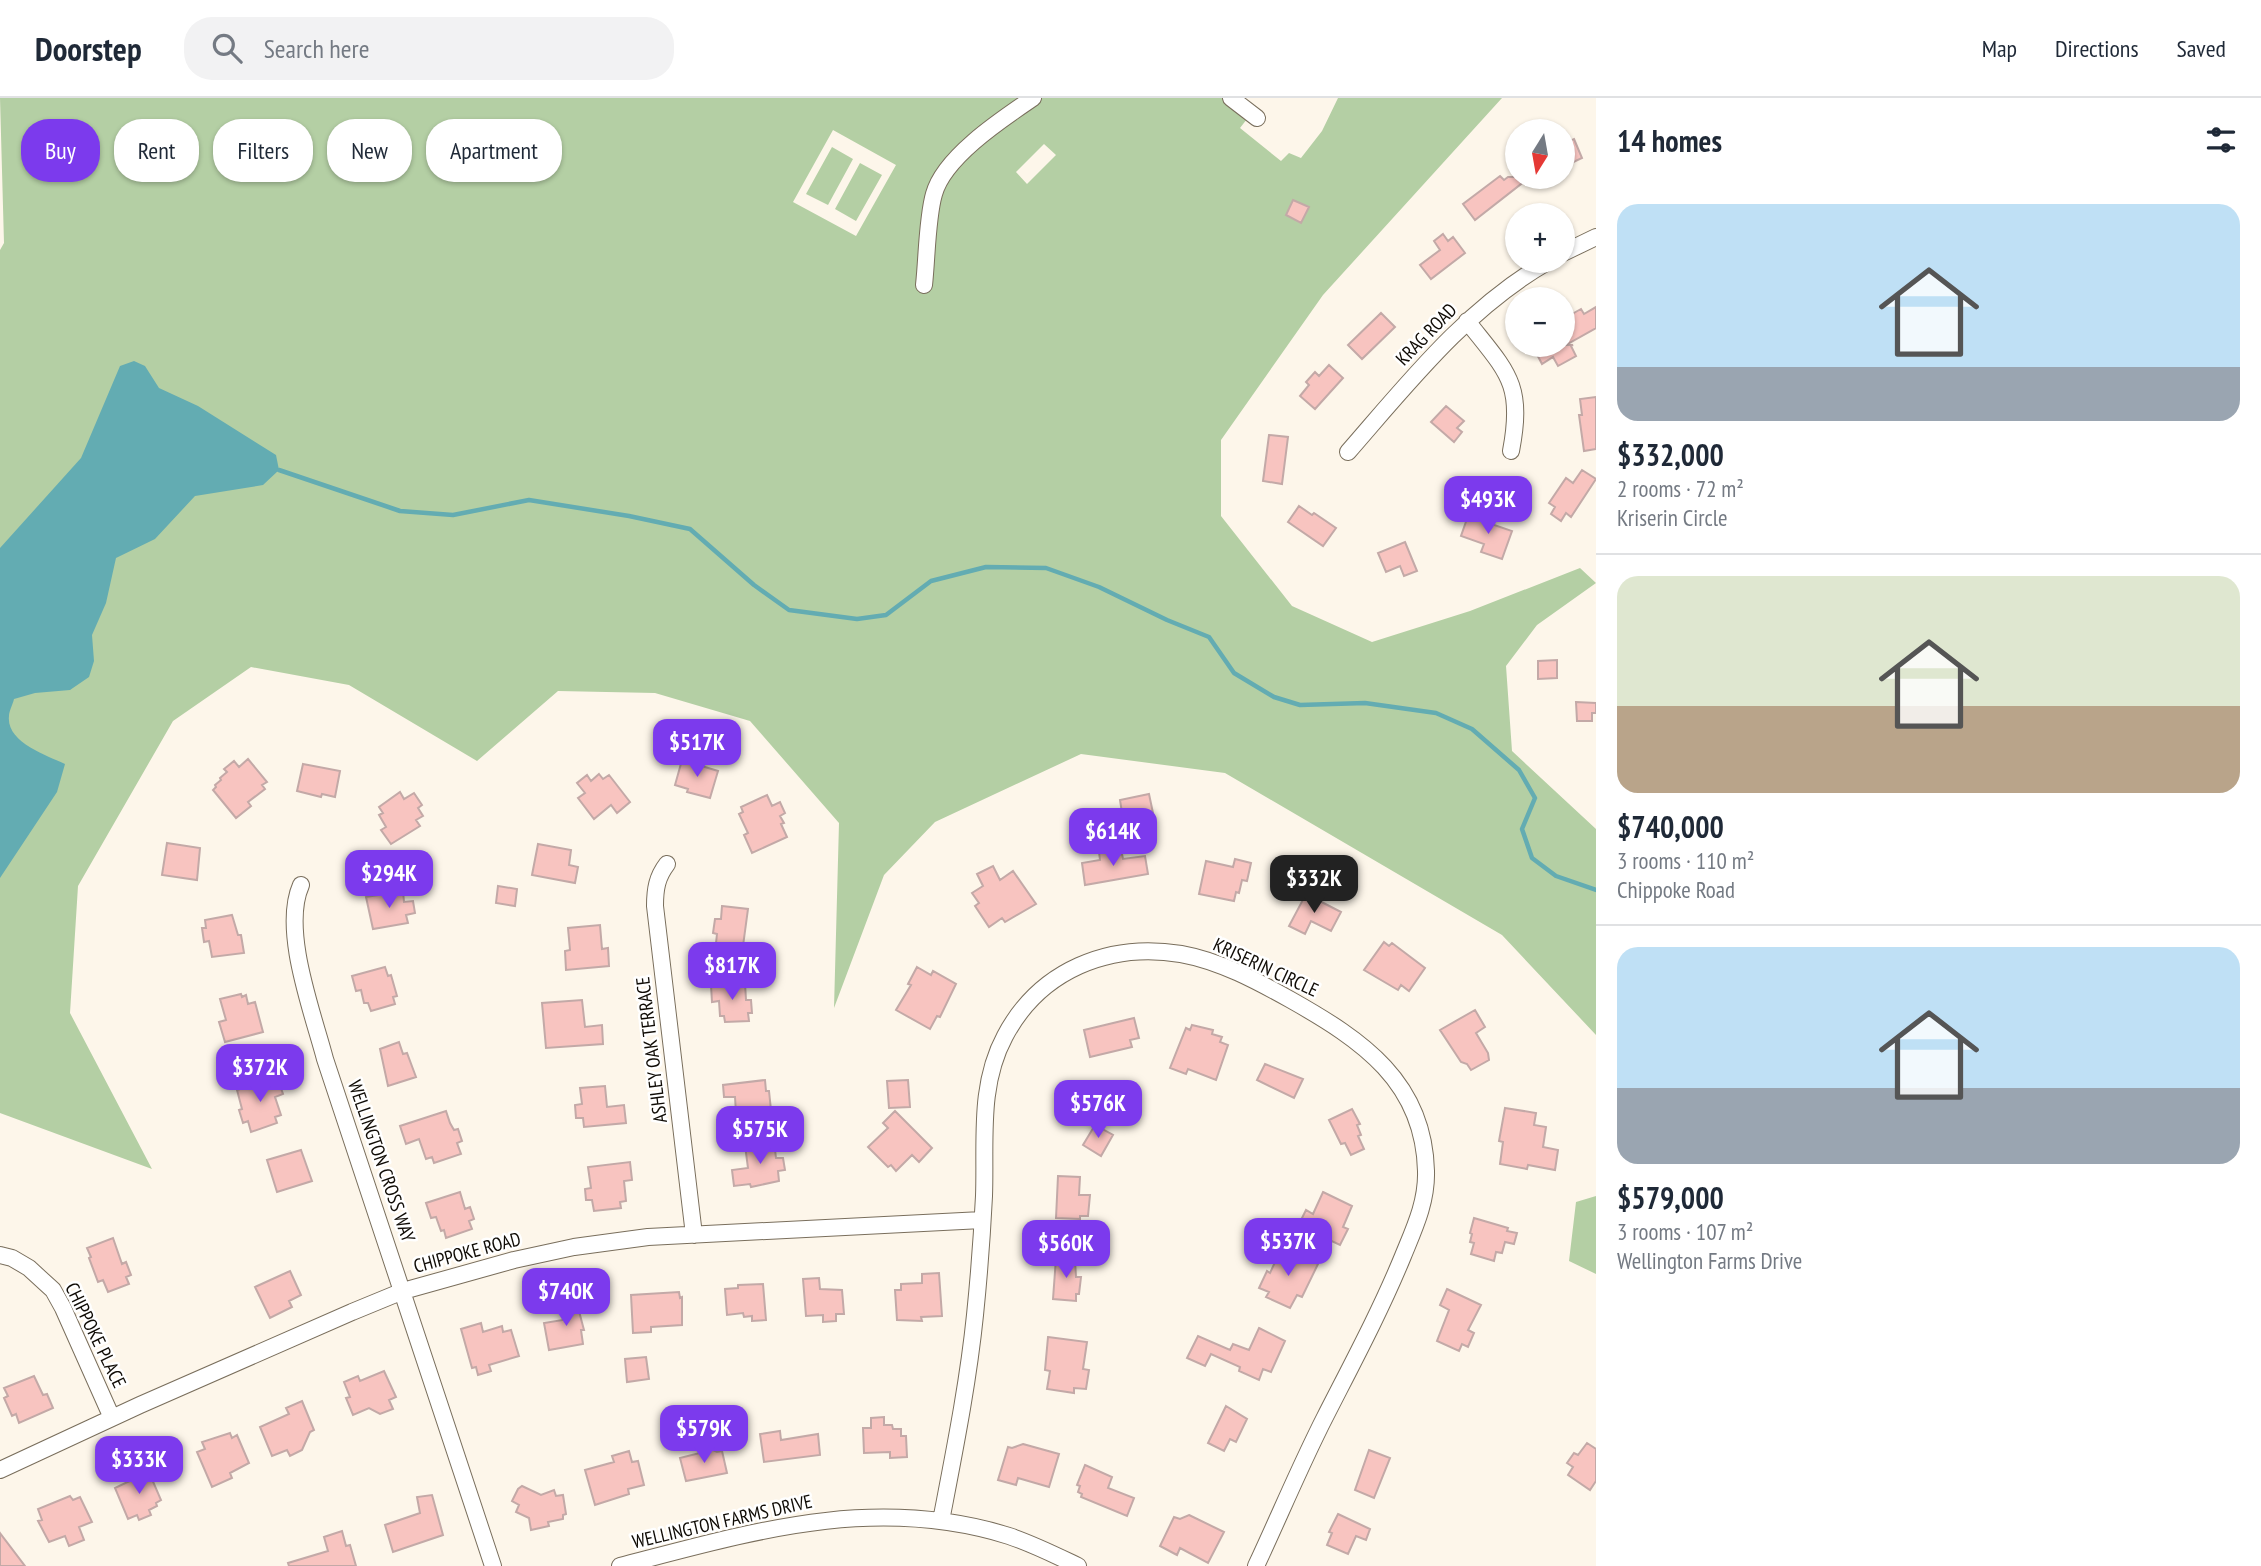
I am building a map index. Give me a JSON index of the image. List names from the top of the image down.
{
  "streets": {
    "street": [
      "KRAG ROAD",
      "KRISERIN CIRCLE",
      "ASHLEY OAK TERRACE",
      "WELLINGTON CROSS WAY",
      "CHIPPOKE ROAD",
      "CHIPPOKE PLACE",
      "WELLINGTON FARMS DRIVE"
    ]
  },
  "crossings": [
    ["KRISERIN CIRCLE", "CHIPPOKE ROAD"],
    ["KRISERIN CIRCLE", "WELLINGTON FARMS DRIVE"],
    ["ASHLEY OAK TERRACE", "CHIPPOKE ROAD"],
    ["WELLINGTON CROSS WAY", "CHIPPOKE ROAD"],
    ["CHIPPOKE ROAD", "CHIPPOKE PLACE"]
  ],
  "north": "bottom",
  "page": {
    "header": "Doorstep",
    "search": "Search here",
    "nav": ["Map", "Directions", "Saved"],
    "heading": "14 homes",
    "map_buttons": ["+", "−"],
    "chip": [
      "Buy",
      "Rent",
      "Filters",
      "New",
      "Apartment"
    ],
    "list": [
      {
        "name": "$332,000",
        "note": "2 rooms · 72 m² · Kriserin Circle"
      },
      {
        "name": "$740,000",
        "note": "3 rooms · 110 m² · Chippoke Road"
      },
      {
        "name": "$579,000",
        "note": "3 rooms · 107 m² · Wellington Farms Drive"
      }
    ],
    "price": [
      "$493K",
      "$517K",
      "$614K",
      "$294K",
      "$332K",
      "$817K",
      "$372K",
      "$576K",
      "$575K",
      "$537K",
      "$560K",
      "$740K",
      "$579K",
      "$333K"
    ]
  }
}
